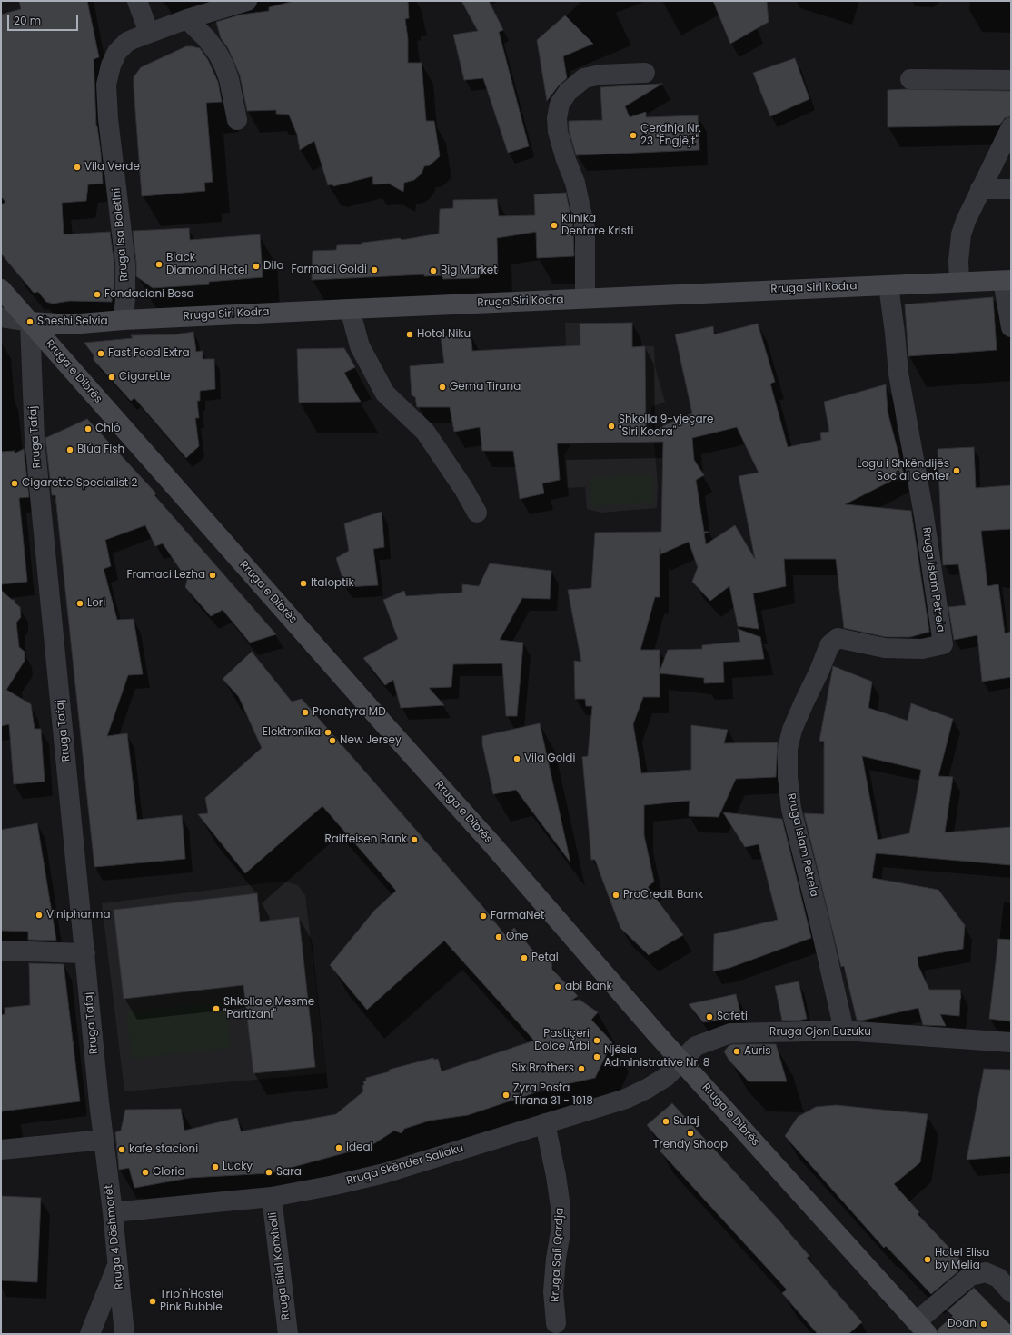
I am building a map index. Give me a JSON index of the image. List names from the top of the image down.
{
  "streets": {
    "main road": ["Rruga Siri Kodra", "Rruga e Dibrës"],
    "street": [
      "Rruga Isa Boletini",
      "Rruga Tafaj",
      "Rruga Islam Petrela",
      "Rruga Gjon Buzuku",
      "Rruga Skënder Sallaku",
      "Rruga 4 Dëshmorët",
      "Rruga Sali Qordja",
      "Rruga Bilal Konxholli"
    ]
  },
  "crossings": [
    ["Rruga Isa Boletini", "Rruga Siri Kodra"],
    ["Rruga Siri Kodra", "Rruga e Dibrës"],
    ["Rruga Siri Kodra", "Rruga Tafaj"],
    ["Rruga Siri Kodra", "Rruga Islam Petrela"],
    ["Rruga e Dibrës", "Rruga Tafaj"],
    ["Rruga e Dibrës", "Rruga Gjon Buzuku"],
    ["Rruga e Dibrës", "Rruga Skënder Sallaku"],
    ["Rruga Tafaj", "Rruga 4 Dëshmorët"],
    ["Rruga Islam Petrela", "Rruga Gjon Buzuku"],
    ["Rruga Gjon Buzuku", "Rruga Skënder Sallaku"],
    ["Rruga Skënder Sallaku", "Rruga 4 Dëshmorët"],
    ["Rruga Skënder Sallaku", "Rruga Sali Qordja"],
    ["Rruga Skënder Sallaku", "Rruga Bilal Konxholli"]
  ],
  "places": [
    "Çerdhja Nr. 23 \"Ëngjëjt\"",
    "Vila Verde",
    "Klinika Dentare Kristi",
    "Black Diamond Hotel",
    "Dila",
    "Farmaci Goldi",
    "Big Market",
    "Fondacioni Besa",
    "Sheshi Selvia",
    "Hotel Niku",
    "Fast Food Extra",
    "Cigarette",
    "Gema Tirana",
    "Shkolla 9-vjeçare \"Siri Kodra\"",
    "Chlò",
    "Blúa Fish",
    "Logu i Shkëndijës Social Center",
    "Cigarette Specialist 2",
    "Framaci Lezha",
    "Italoptik",
    "Lori",
    "Pronatyra MD",
    "Elektronika",
    "New Jersey",
    "Vila Goldi",
    "Raiffeisen Bank",
    "ProCredit Bank",
    "Vinipharma",
    "FarmaNet",
    "One",
    "Petal",
    "abi Bank",
    "Shkolla e Mesme \"Partizani\"",
    "Safeti",
    "Pastiçeri Dolce Arbi",
    "Auris",
    "Njësia Administrative Nr. 8",
    "Six Brothers",
    "Zyra Posta Tirana 31 - 1018",
    "Sulaj",
    "Trendy Shoop",
    "Ideal",
    "kafe stacioni",
    "Lucky",
    "Gloria",
    "Sara",
    "Hotel Elisa by Melia",
    "Trip'n'Hostel Pink Bubble",
    "Doan"
  ],
  "scale_bar": "20 m"
}
